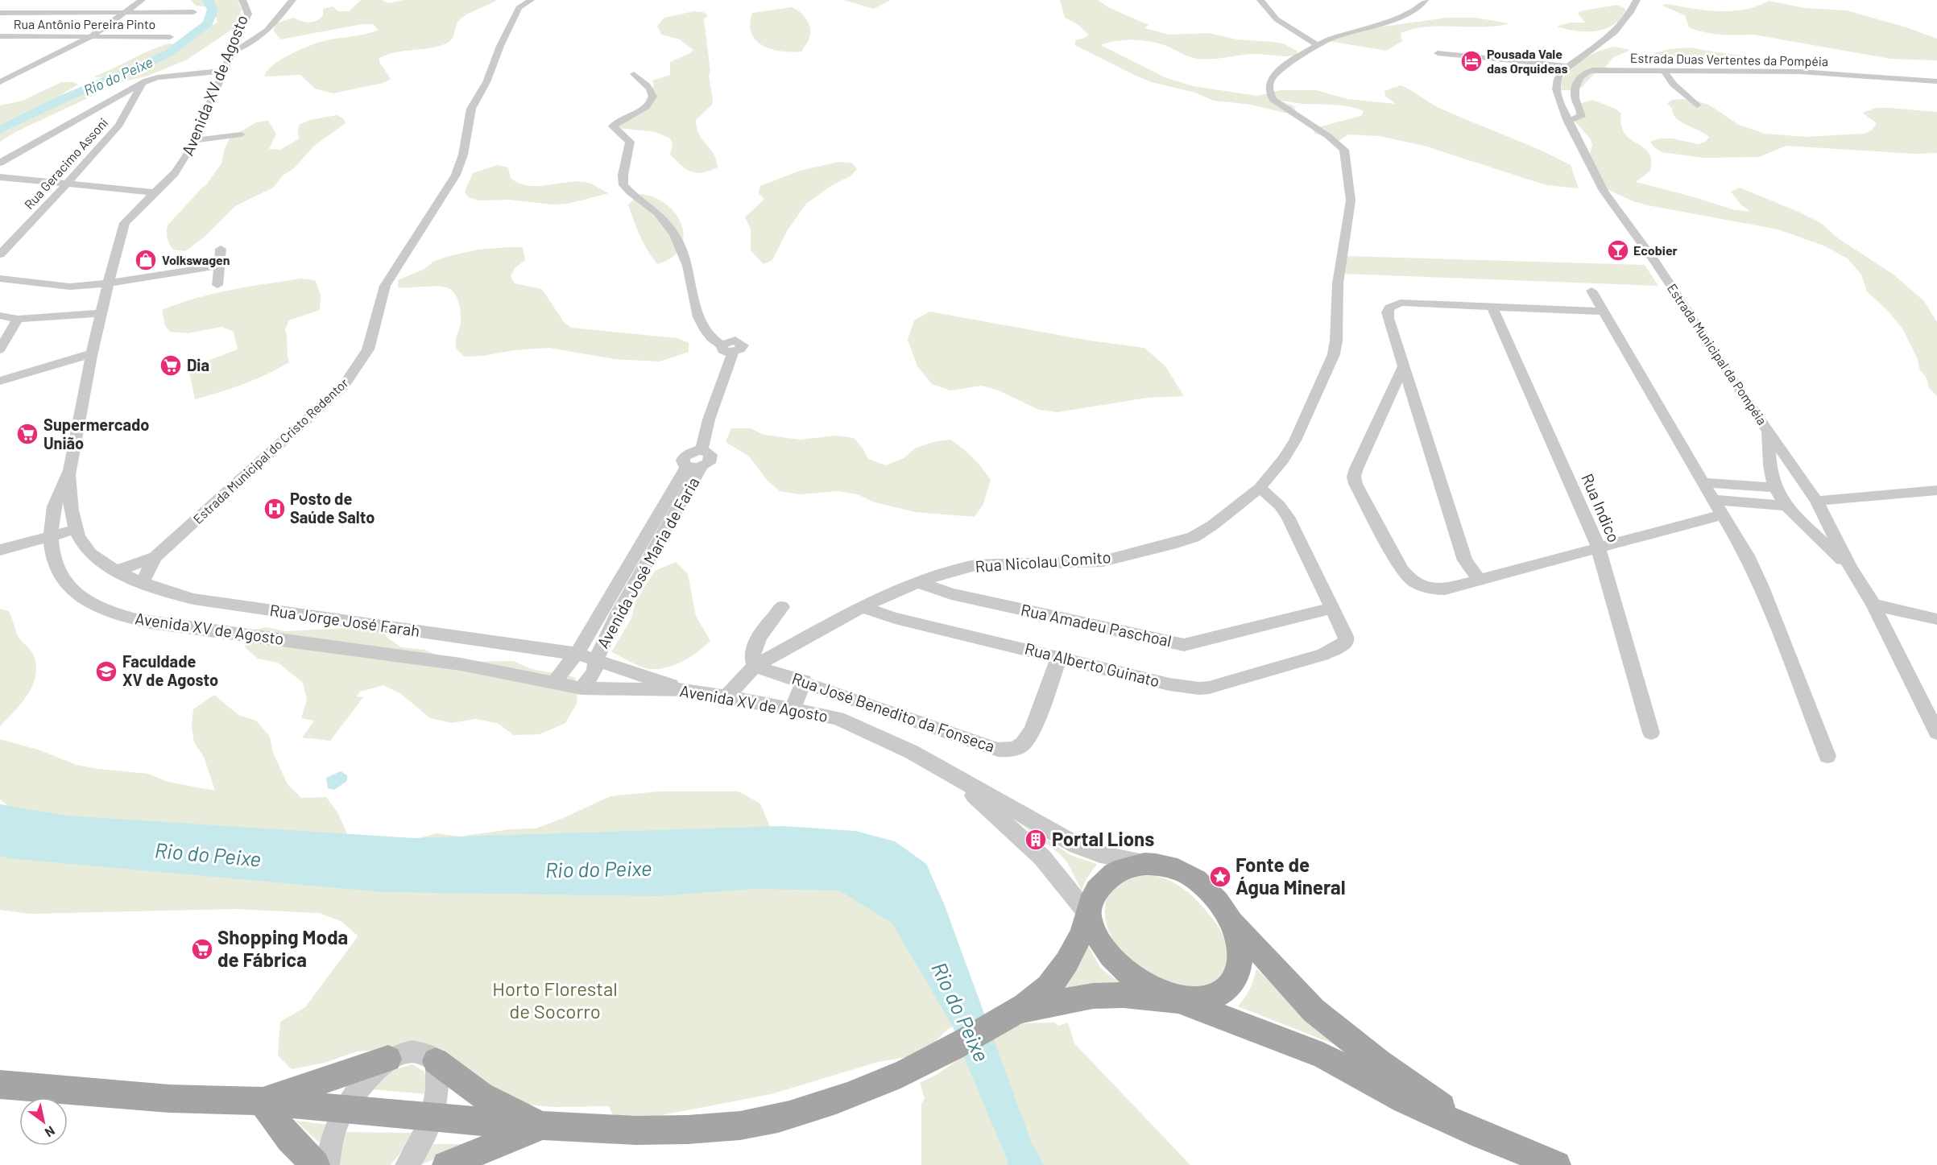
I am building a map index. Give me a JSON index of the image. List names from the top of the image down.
{
  "streets": {
    "street": [
      "Rua Antônio Pereira Pinto",
      "Estrada Duas Vertentes da Pompéia",
      "Avenida XV de Agosto",
      "Rua Geracimo Assoni",
      "Estrada Municipal da Pompéia",
      "Estrada Municipal do Cristo Redentor",
      "Rua Indico",
      "Rua Nicolau Comito",
      "Avenida José Maria de Faria",
      "Rua Jorge José Farah",
      "Rua Amadeu Paschoal",
      "Rua Alberto Guinato",
      "Rua José Benedito da Fonseca"
    ]
  },
  "crossings": [
    ["Estrada Duas Vertentes da Pompéia", "Estrada Municipal da Pompéia"],
    ["Avenida XV de Agosto", "Rua Nicolau Comito"],
    ["Avenida XV de Agosto", "Avenida José Maria de Faria"],
    ["Avenida XV de Agosto", "Rua Jorge José Farah"],
    ["Estrada Municipal do Cristo Redentor", "Rua Jorge José Farah"],
    ["Rua Nicolau Comito", "Rua Amadeu Paschoal"],
    ["Rua Nicolau Comito", "Rua Alberto Guinato"],
    ["Rua Nicolau Comito", "Rua José Benedito da Fonseca"],
    ["Avenida José Maria de Faria", "Rua Jorge José Farah"],
    ["Rua Amadeu Paschoal", "Rua Alberto Guinato"],
    ["Rua Alberto Guinato", "Rua José Benedito da Fonseca"]
  ],
  "water": ["Rio do Peixe"],
  "parks": ["Horto Florestal de Socorro"],
  "places": {
    "hotel": ["Pousada Vale das Orquideas"],
    "bar": ["Ecobier"],
    "shop": ["Volkswagen"],
    "supermarket": ["Dia", "Supermercado União", "Shopping Moda de Fábrica"],
    "hospital": ["Posto de Saúde Salto"],
    "school or university": ["Faculdade XV de Agosto"],
    "building": ["Portal Lions"],
    "place": ["Fonte de Água Mineral"]
  },
  "north": "bottom right"
}
